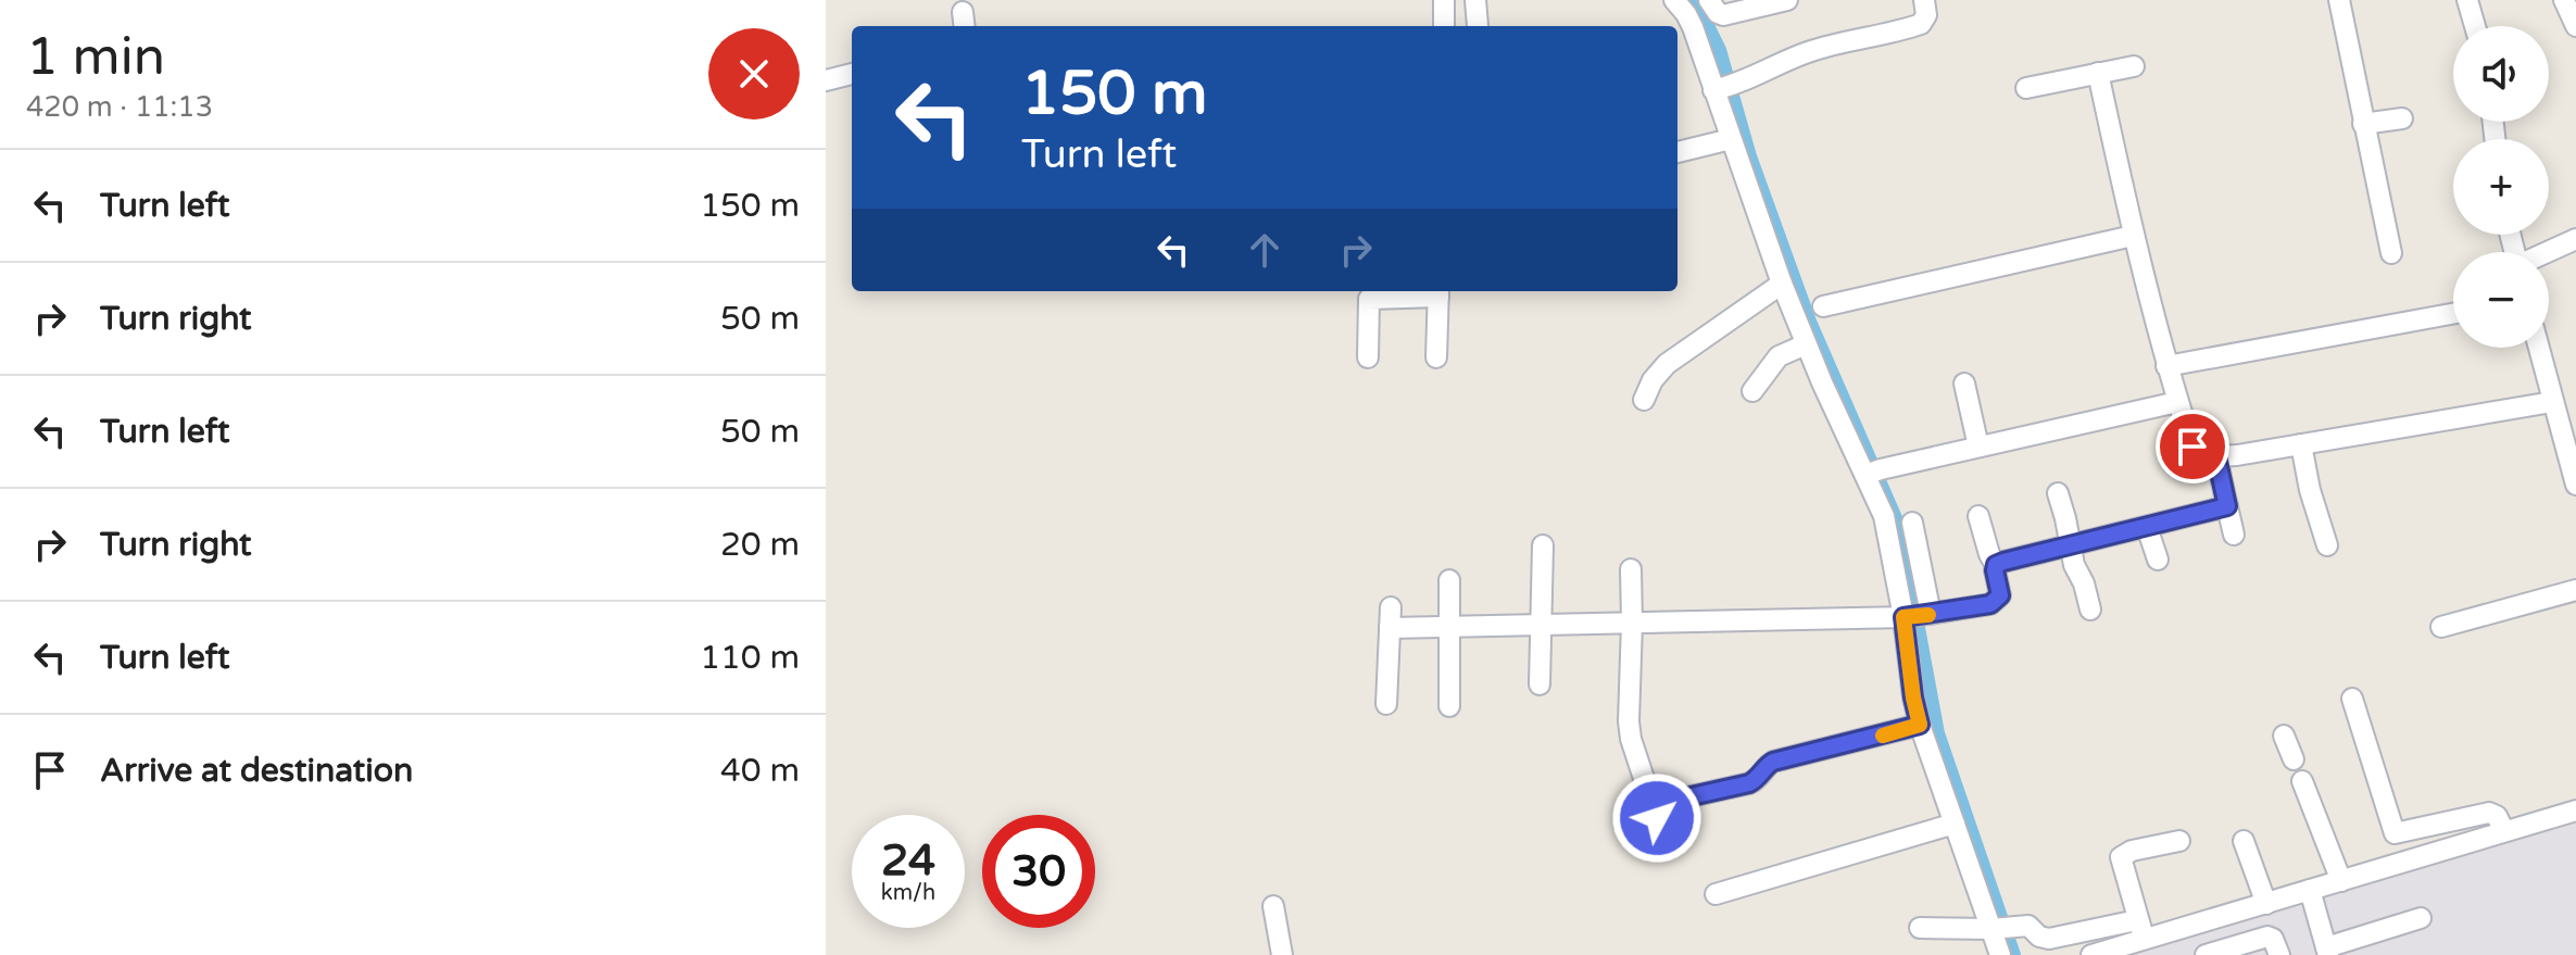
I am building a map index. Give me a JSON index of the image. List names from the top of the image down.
{
  "page": {
    "heading": ["1 min", "420 m · 11:13"],
    "map_buttons": ["+", "−"],
    "turn": ["150 m", "Turn left"],
    "list": [
      {
        "name": "Turn left",
        "value": "150 m"
      },
      {
        "name": "Turn right",
        "value": "50 m"
      },
      {
        "name": "Turn left",
        "value": "50 m"
      },
      {
        "name": "Turn right",
        "value": "20 m"
      },
      {
        "name": "Turn left",
        "value": "110 m"
      },
      {
        "name": "Arrive at destination",
        "value": "40 m"
      }
    ],
    "speed": "24 km/h",
    "limit": "30"
  }
}
